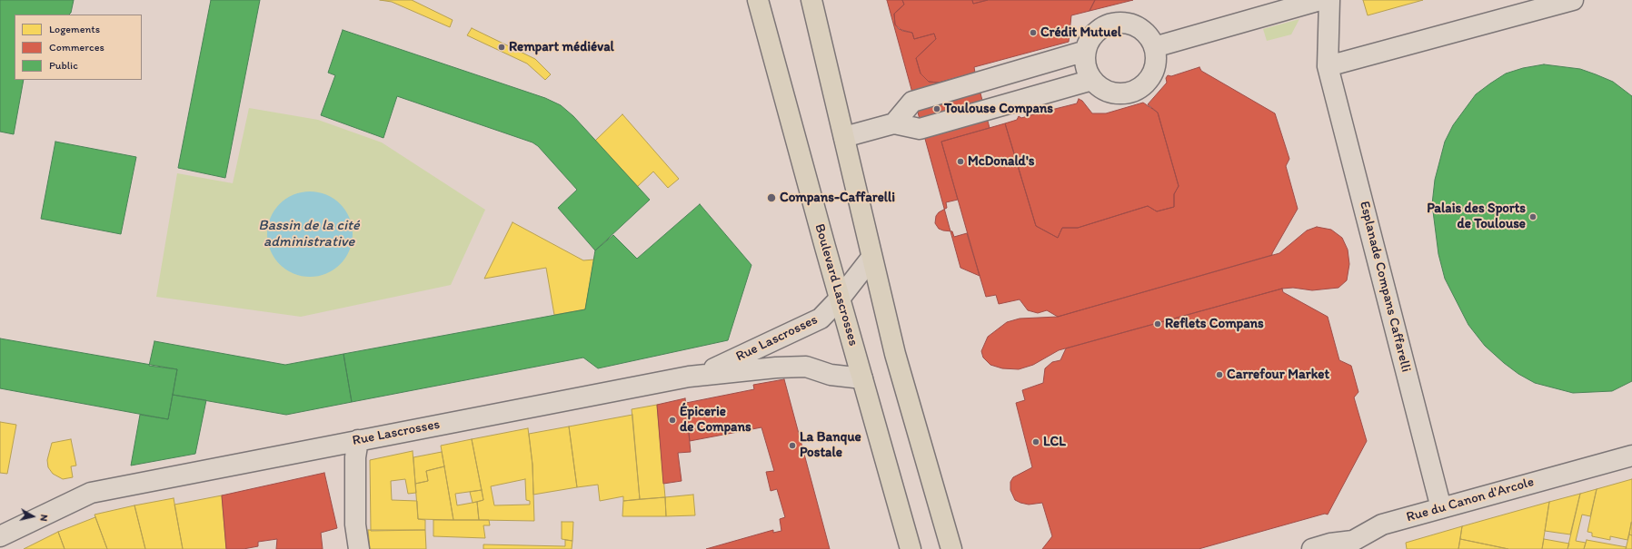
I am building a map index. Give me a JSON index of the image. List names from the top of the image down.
{
  "streets": {
    "main road": ["Boulevard Lascrosses"],
    "street": ["Esplanade Compans Caffarelli", "Rue Lascrosses", "Rue du Canon d'Arcole"]
  },
  "crossings": [
    ["Boulevard Lascrosses", "Rue Lascrosses"],
    ["Esplanade Compans Caffarelli", "Rue du Canon d'Arcole"]
  ],
  "water": ["Bassin de la cité administrative"],
  "places": [
    "Crédit Mutuel",
    "Rempart médiéval",
    "Toulouse Compans",
    "McDonald's",
    "Compans-Caffarelli",
    "Palais des Sports de Toulouse",
    "Reflets Compans",
    "Carrefour Market",
    "Épicerie de Compans",
    "LCL",
    "La Banque Postale"
  ],
  "legend": ["Logements", "Commerces", "Public"],
  "north": "right"
}
